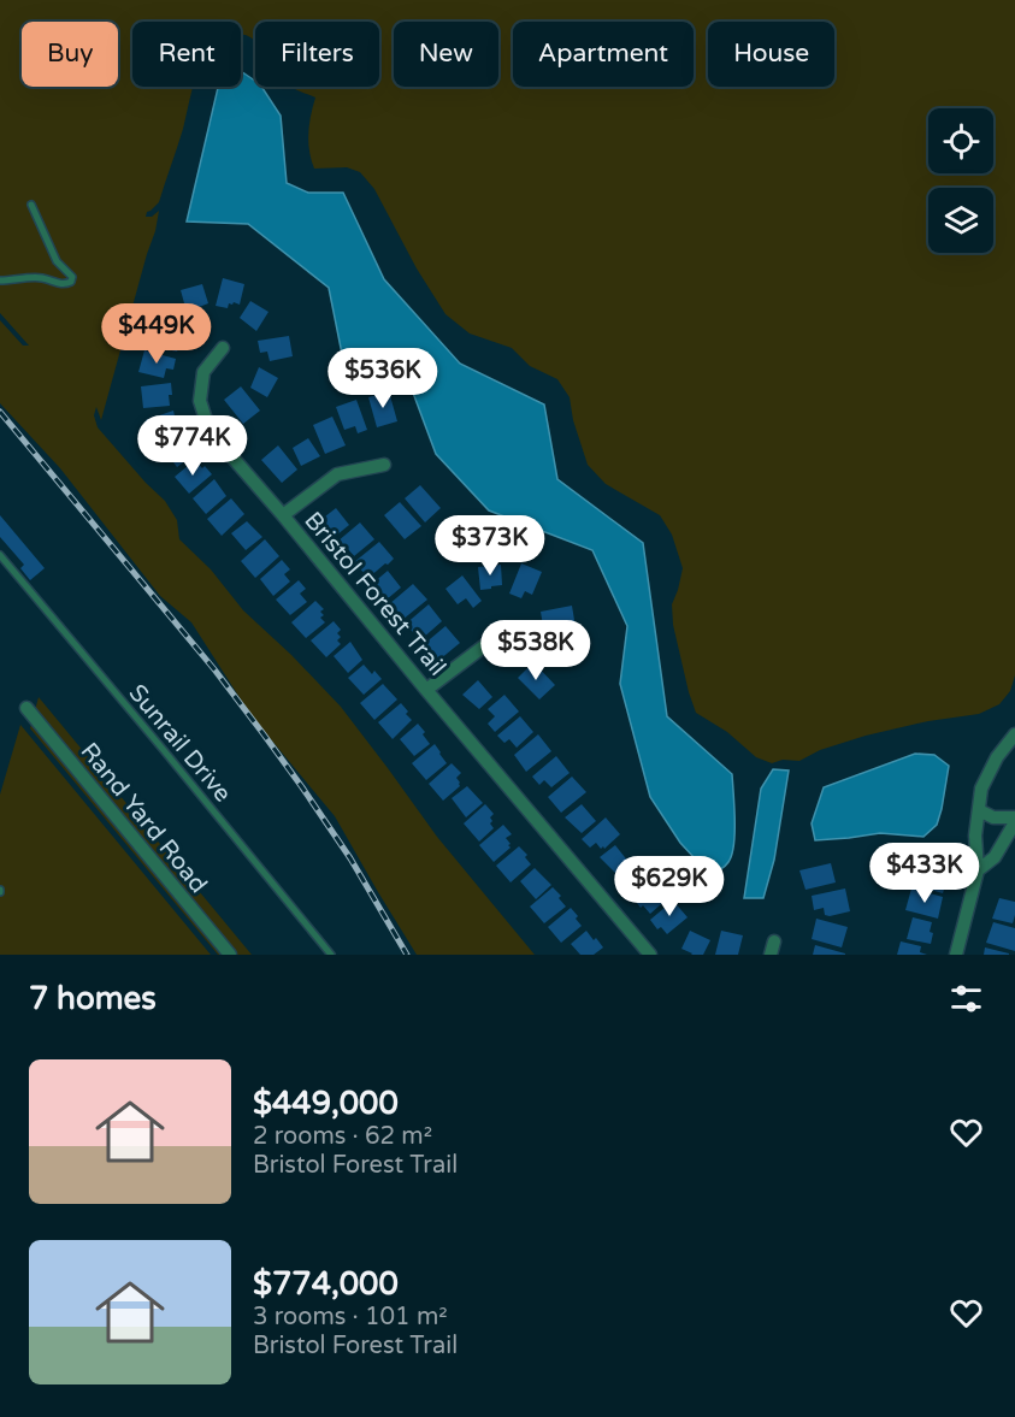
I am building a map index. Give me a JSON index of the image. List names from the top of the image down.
{
  "streets": {
    "street": ["Bristol Forest Trail", "Rand Yard Road"],
    "lane": ["Sunrail Drive"]
  },
  "page": {
    "chip": [
      "Buy",
      "Rent",
      "Filters",
      "New",
      "Apartment",
      "House"
    ],
    "price": [
      "$449K",
      "$536K",
      "$774K",
      "$373K",
      "$538K",
      "$433K",
      "$629K"
    ],
    "heading": "7 homes",
    "list": [
      {
        "name": "$449,000",
        "note": "2 rooms · 62 m² · Bristol Forest Trail"
      },
      {
        "name": "$774,000",
        "note": "3 rooms · 101 m² · Bristol Forest Trail"
      }
    ]
  }
}
